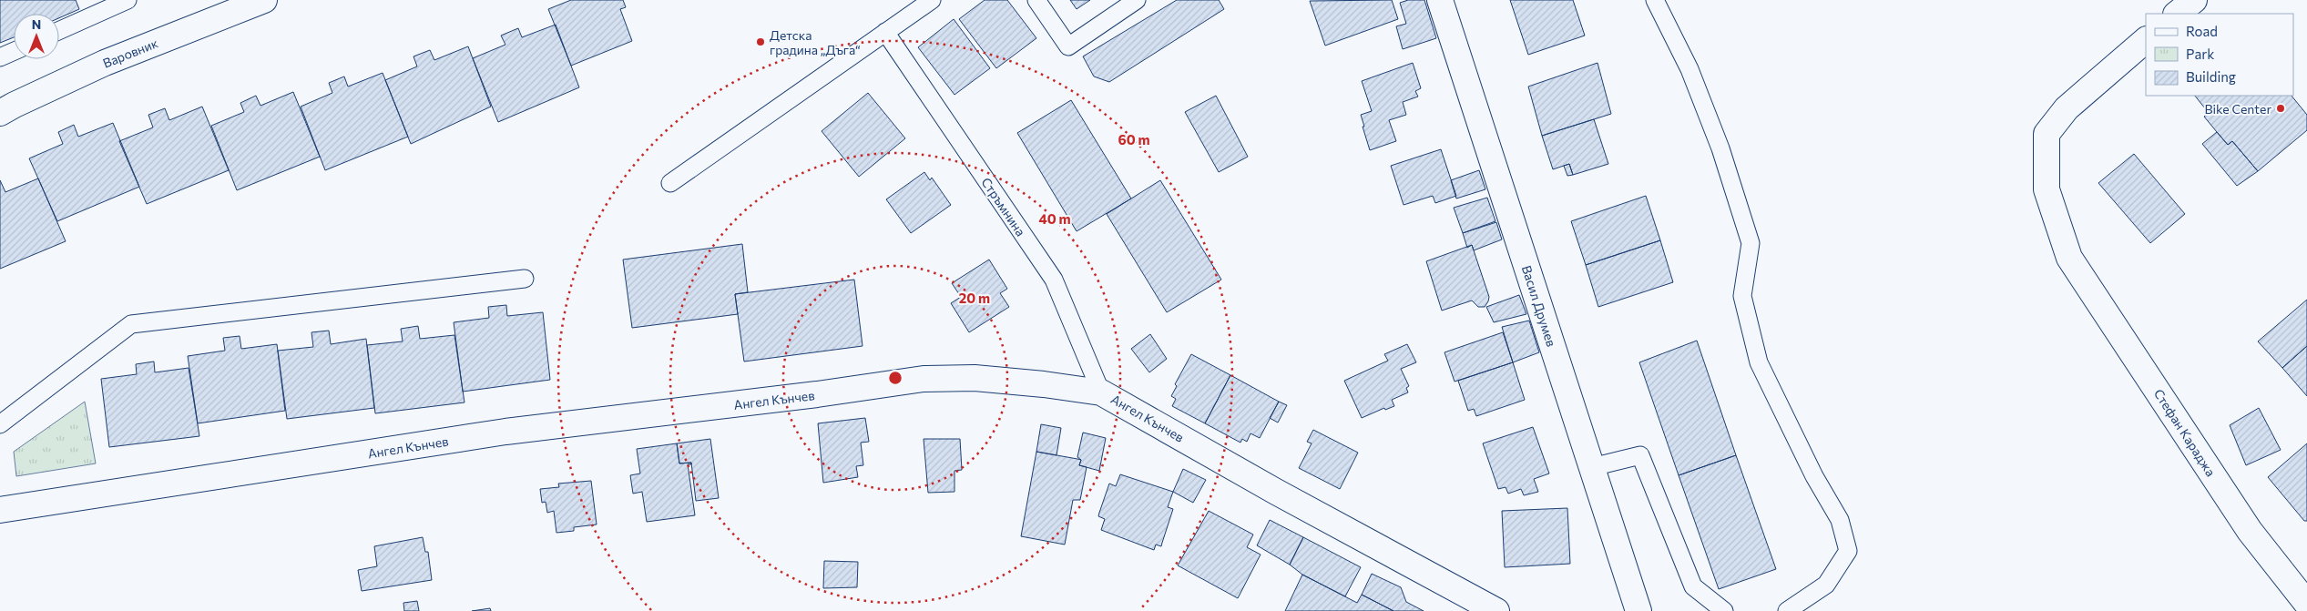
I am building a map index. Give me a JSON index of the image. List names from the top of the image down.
{
  "streets": {
    "street": [
      "Варовник",
      "Васил Друмев",
      "Ангел Кънчев",
      "Стефан Караджа"
    ],
    "lane": ["Стръмнина"]
  },
  "crossings": [
    ["Стръмнина", "Ангел Кънчев"]
  ],
  "places": ["Детска градина „Дъга“", "Bike Center"],
  "legend": ["Road", "Park", "Building"],
  "north": "top",
  "rings": ["60 m", "40 m", "20 m"]
}
